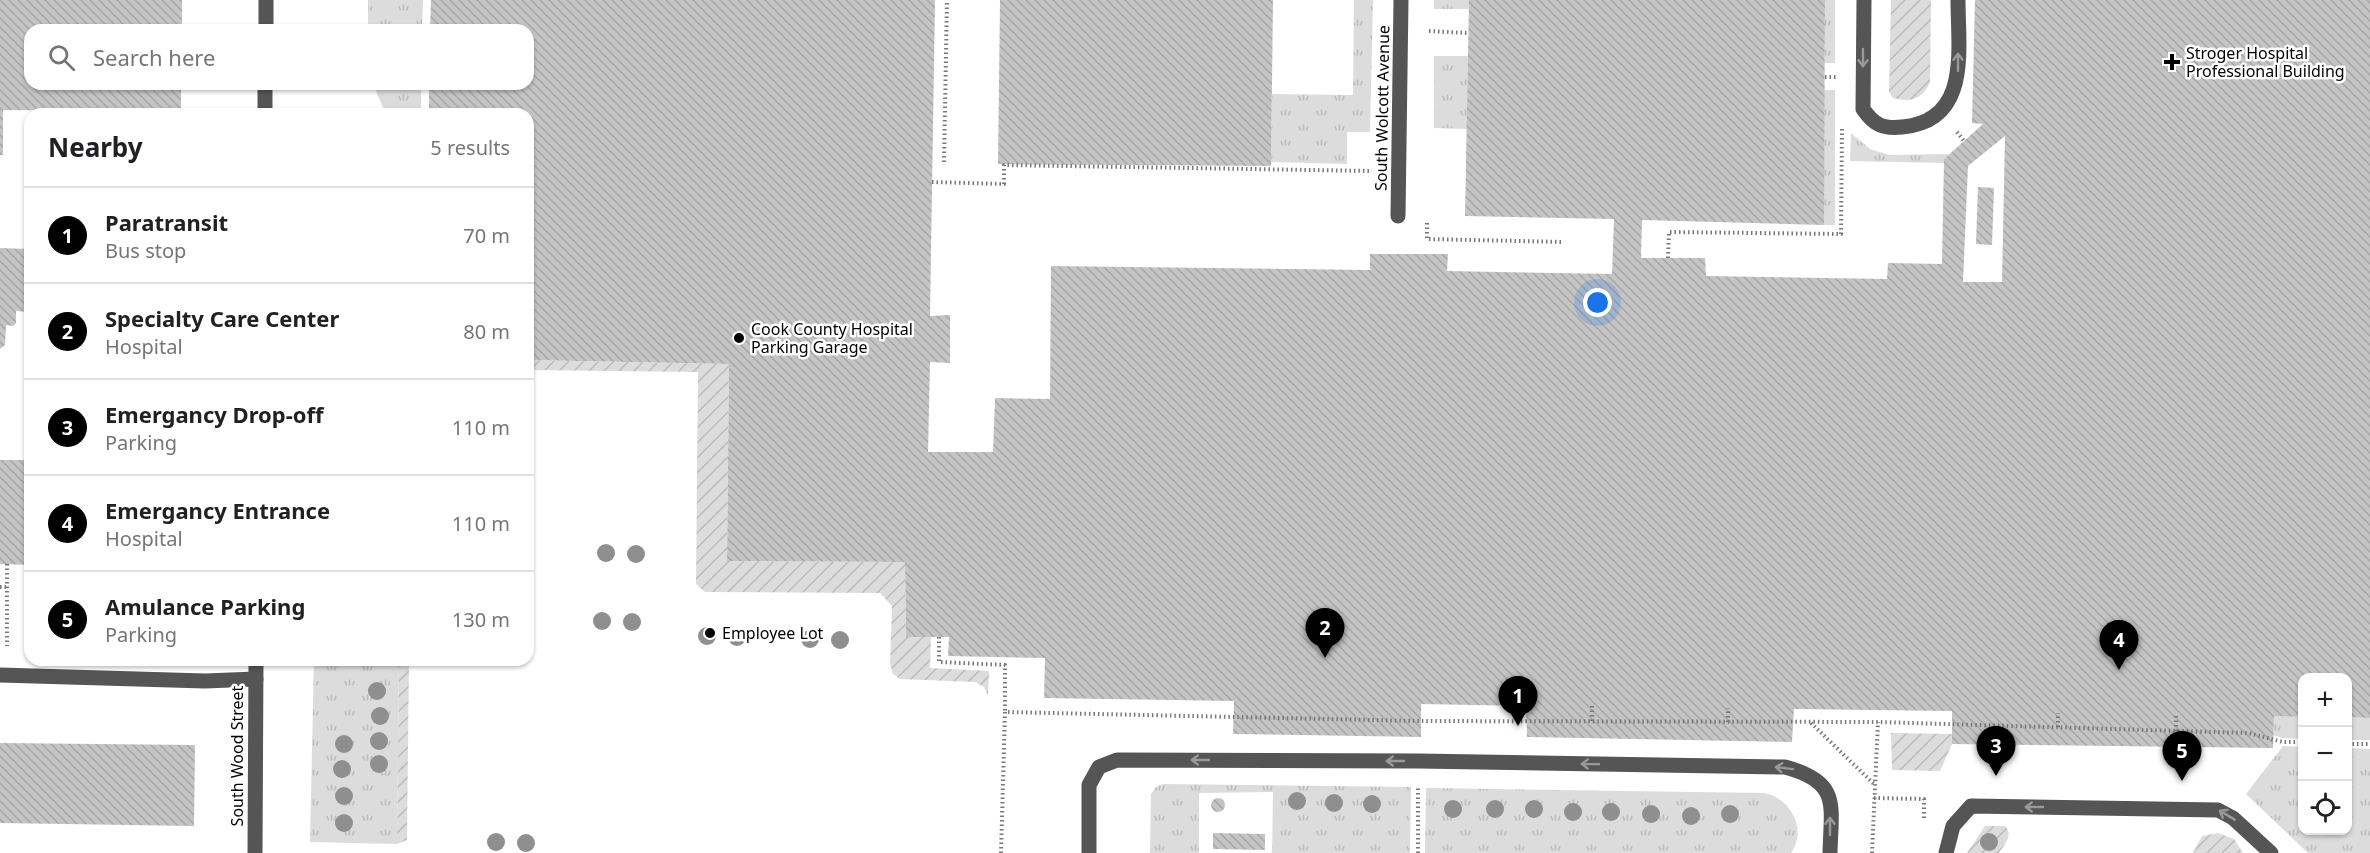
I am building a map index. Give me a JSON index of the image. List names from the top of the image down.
{
  "streets": {
    "street": ["South Wolcott Avenue", "South Wood Street"]
  },
  "places": {
    "health": ["Stroger Hospital Professional Building"],
    "other": ["Cook County Hospital Parking Garage", "Employee Lot"]
  },
  "page": {
    "search": "Search here",
    "heading": ["Nearby", "5 results"],
    "list": [
      {
        "mark": "1",
        "name": "Paratransit",
        "note": "Bus stop",
        "value": "70 m"
      },
      {
        "mark": "2",
        "name": "Specialty Care Center",
        "note": "Hospital",
        "value": "80 m"
      },
      {
        "mark": "3",
        "name": "Emergancy Drop-off",
        "note": "Parking",
        "value": "110 m"
      },
      {
        "mark": "4",
        "name": "Emergancy Entrance",
        "note": "Hospital",
        "value": "110 m"
      },
      {
        "mark": "5",
        "name": "Amulance Parking",
        "note": "Parking",
        "value": "130 m"
      }
    ],
    "pins": [
      "2",
      "4",
      "1",
      "3",
      "5"
    ],
    "map_buttons": ["+", "−"]
  }
}
